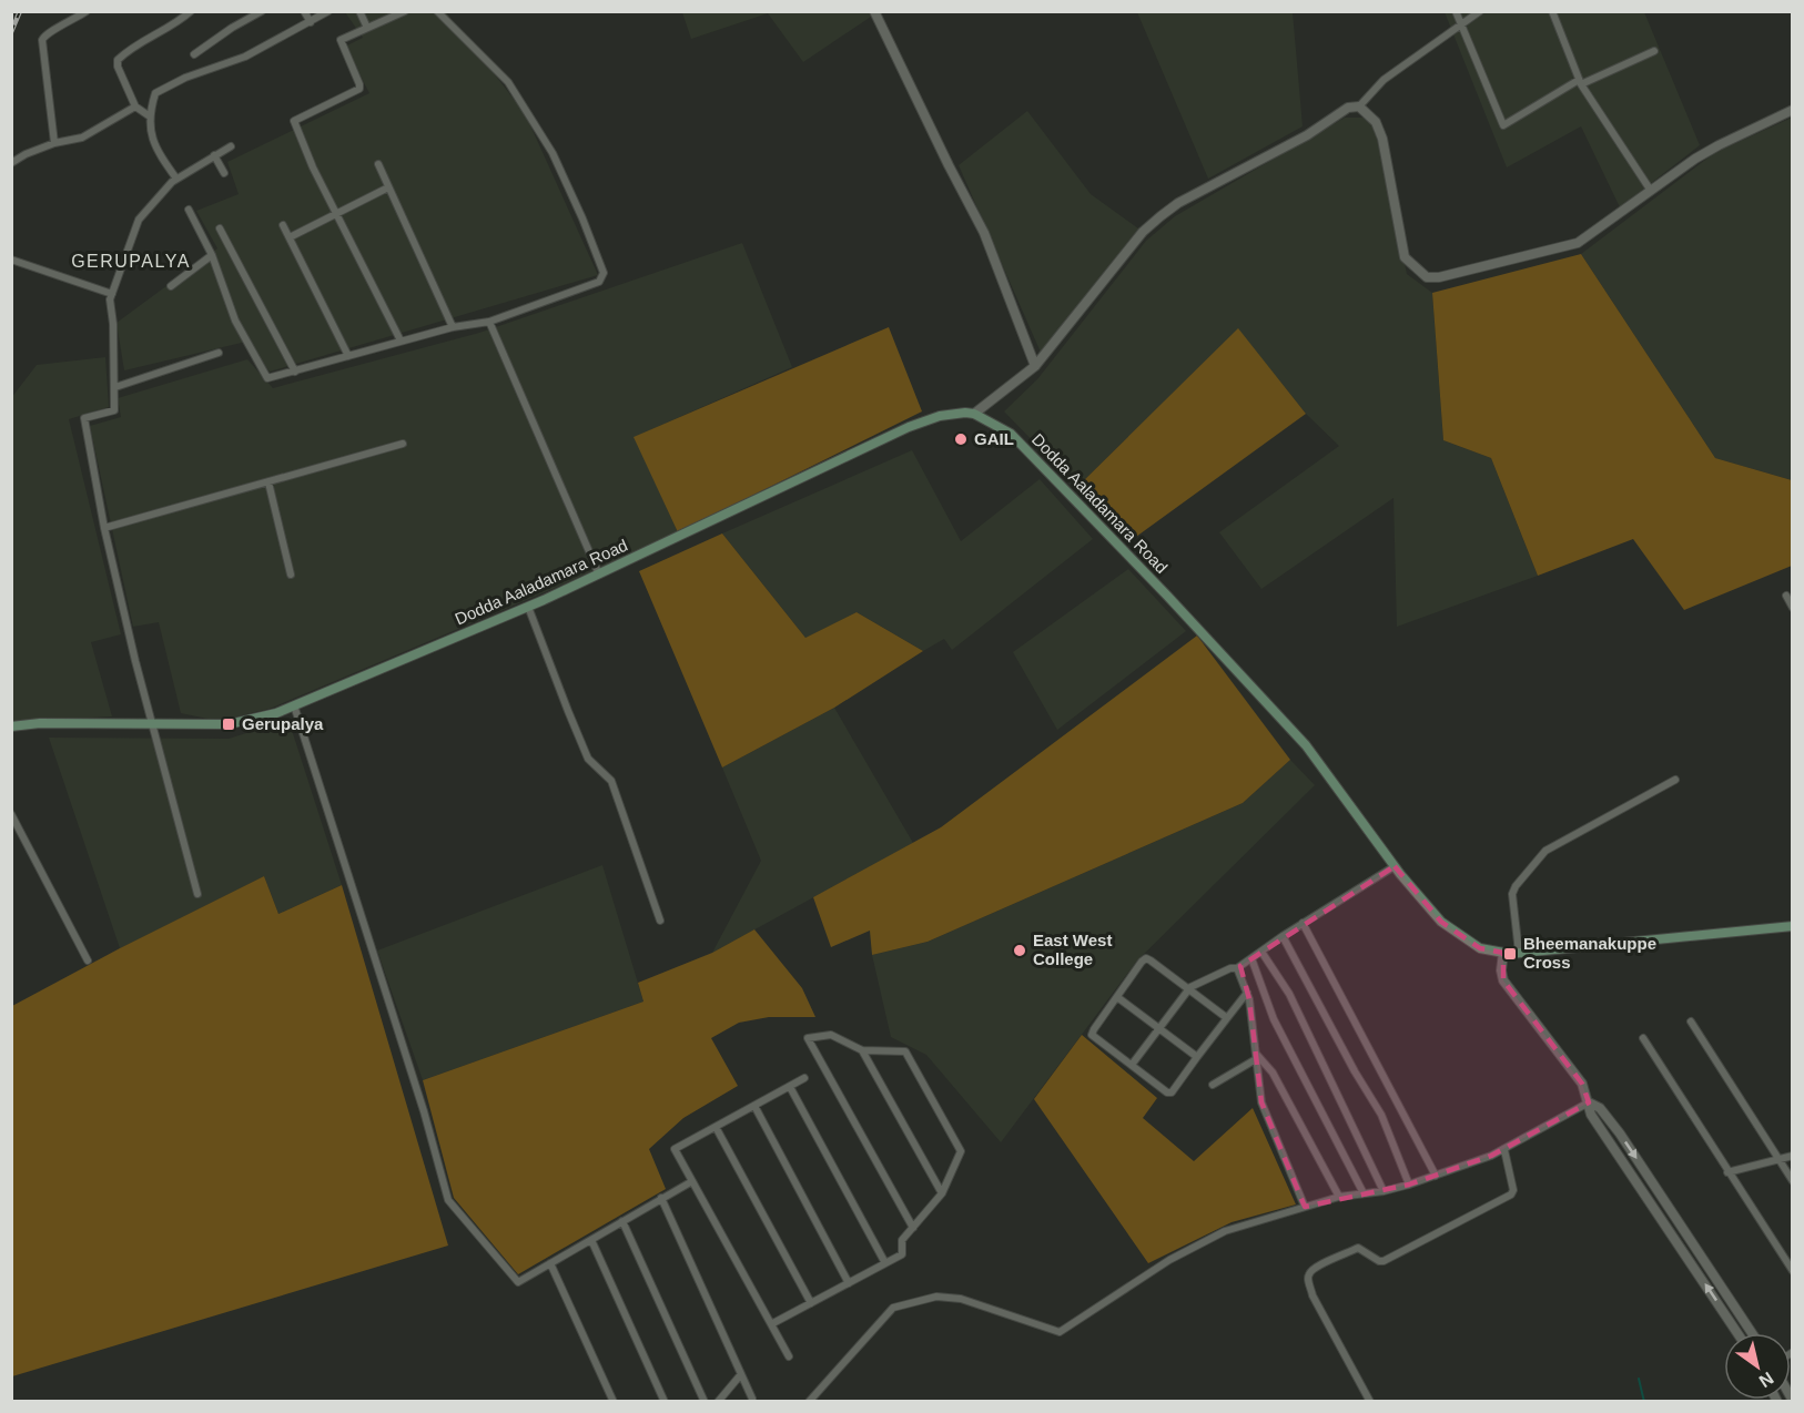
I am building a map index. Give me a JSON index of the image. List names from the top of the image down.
{
  "streets": {
    "main road": ["Dodda Aaladamara Road"]
  },
  "districts": ["GERUPALYA"],
  "places": {
    "other": ["GAIL", "East West College"],
    "transit": ["Gerupalya", "Bheemanakuppe Cross"]
  },
  "north": "bottom right"
}
